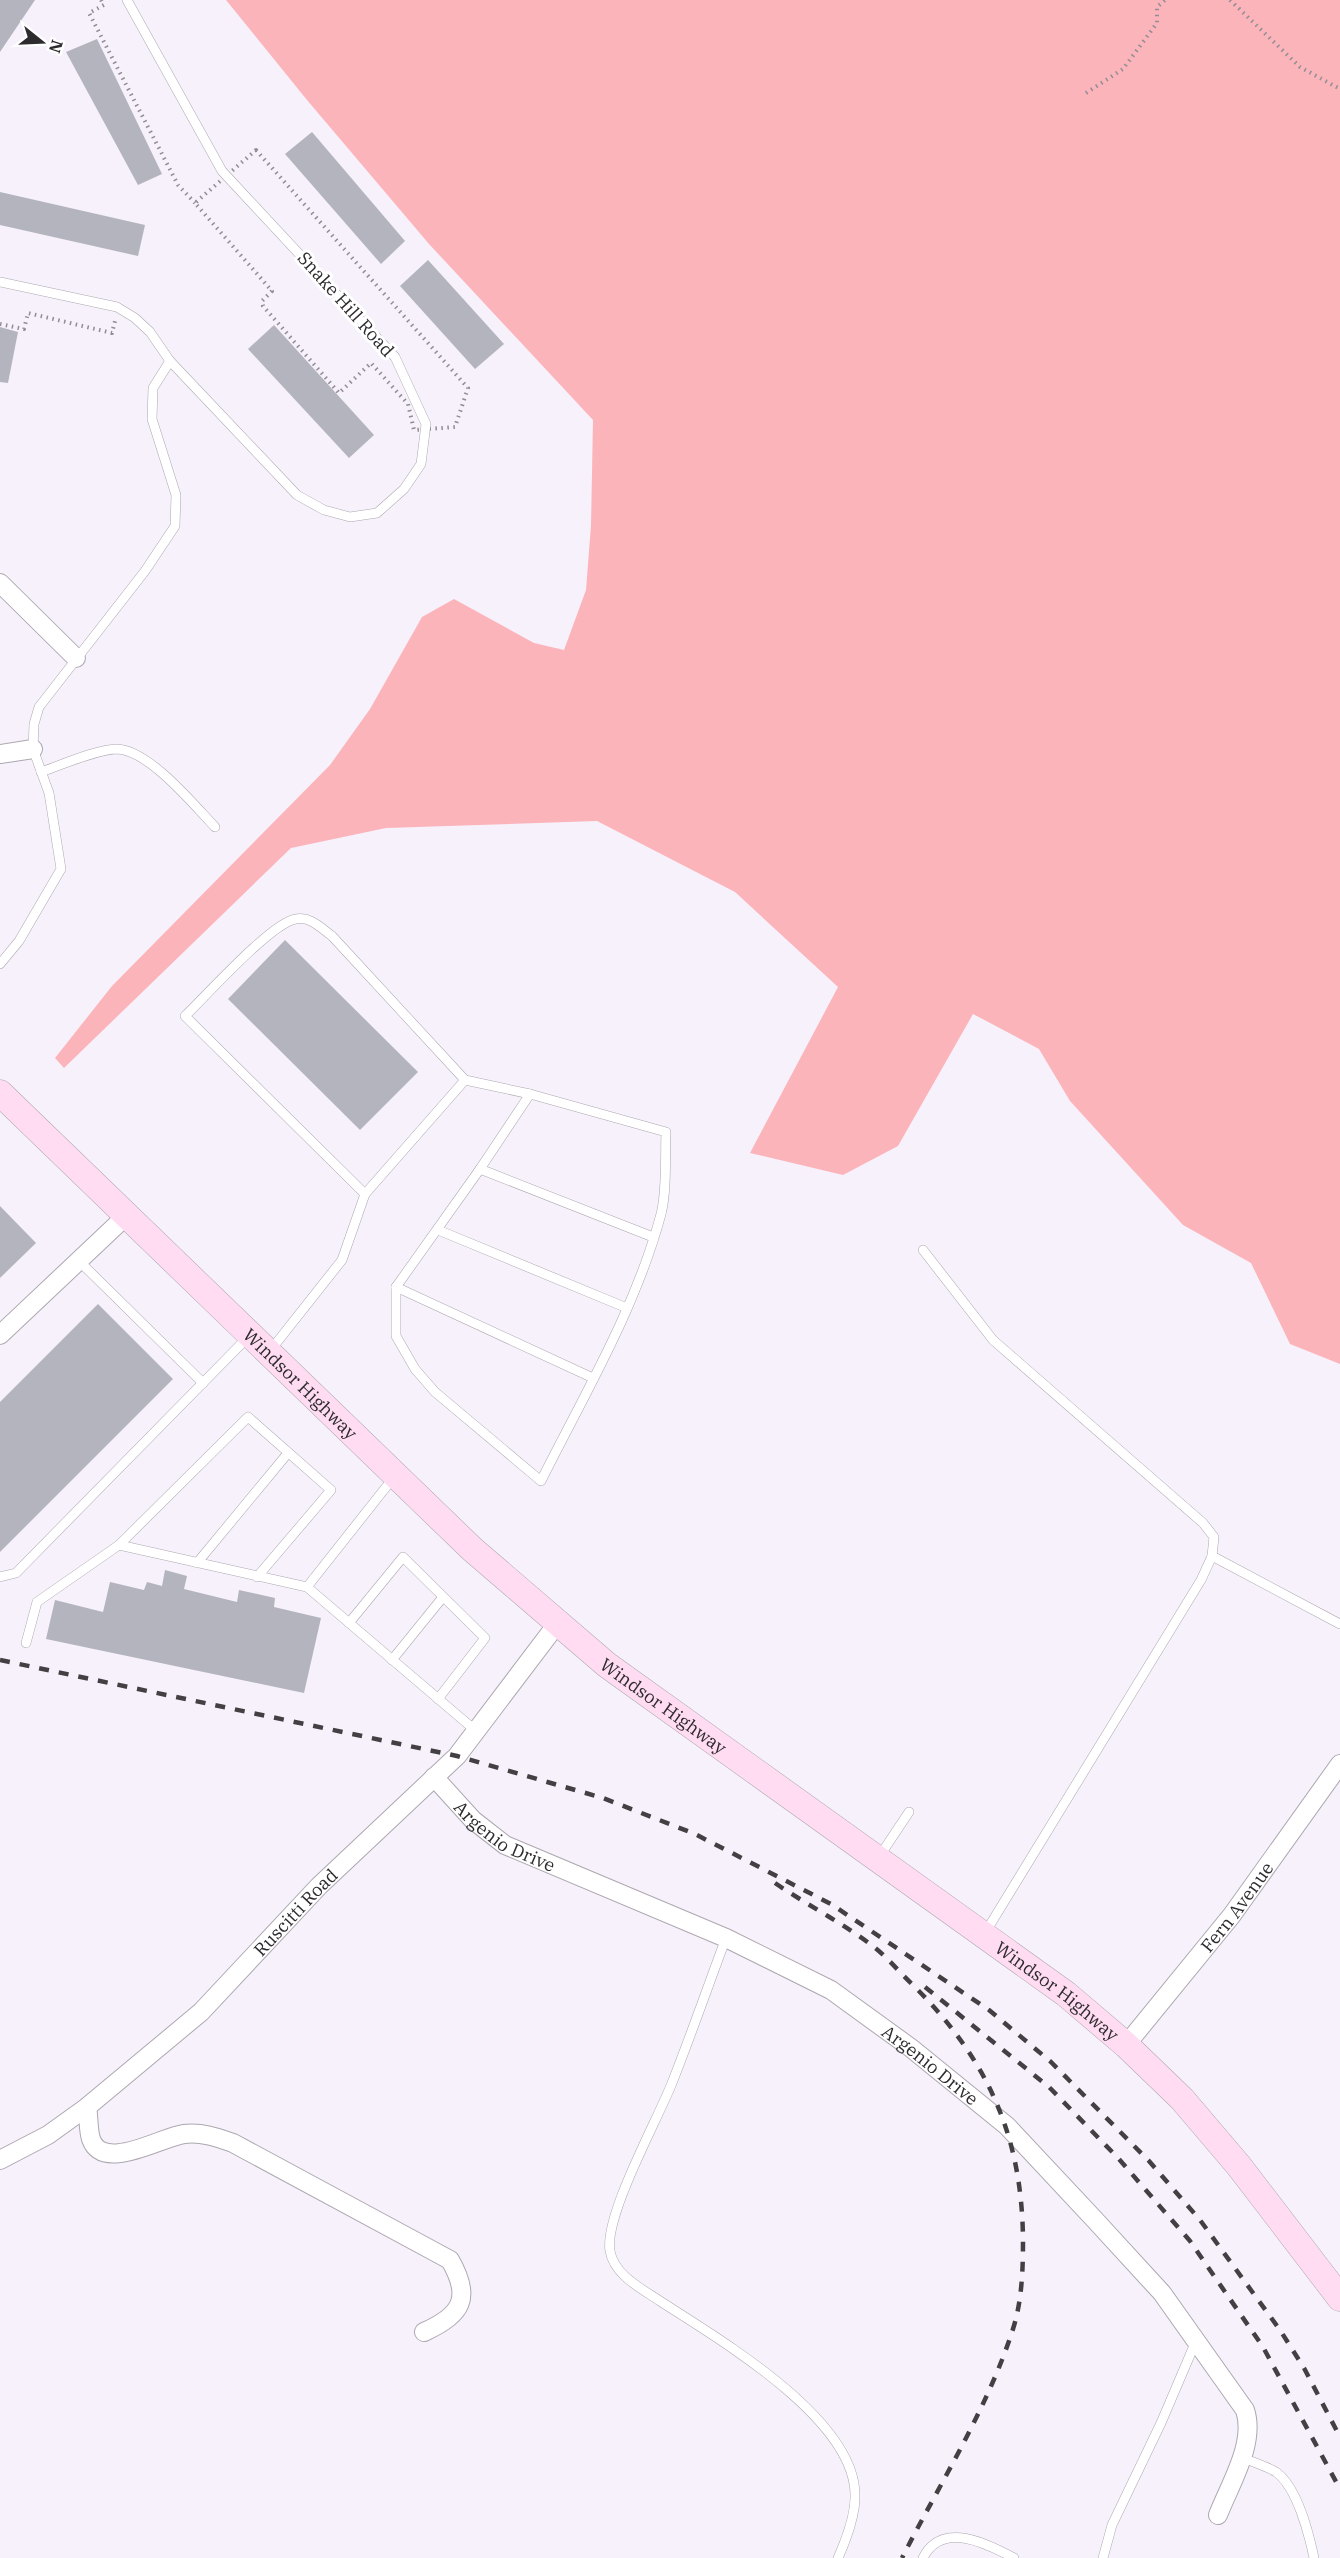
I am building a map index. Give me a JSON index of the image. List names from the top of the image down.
{
  "streets": {
    "main road": ["Windsor Highway"],
    "street": ["Argenio Drive", "Fern Avenue", "Ruscitti Road"],
    "lane": ["Snake Hill Road"]
  },
  "crossings": [
    ["Windsor Highway", "Fern Avenue"],
    ["Windsor Highway", "Ruscitti Road"],
    ["Argenio Drive", "Ruscitti Road"]
  ],
  "north": "right"
}
